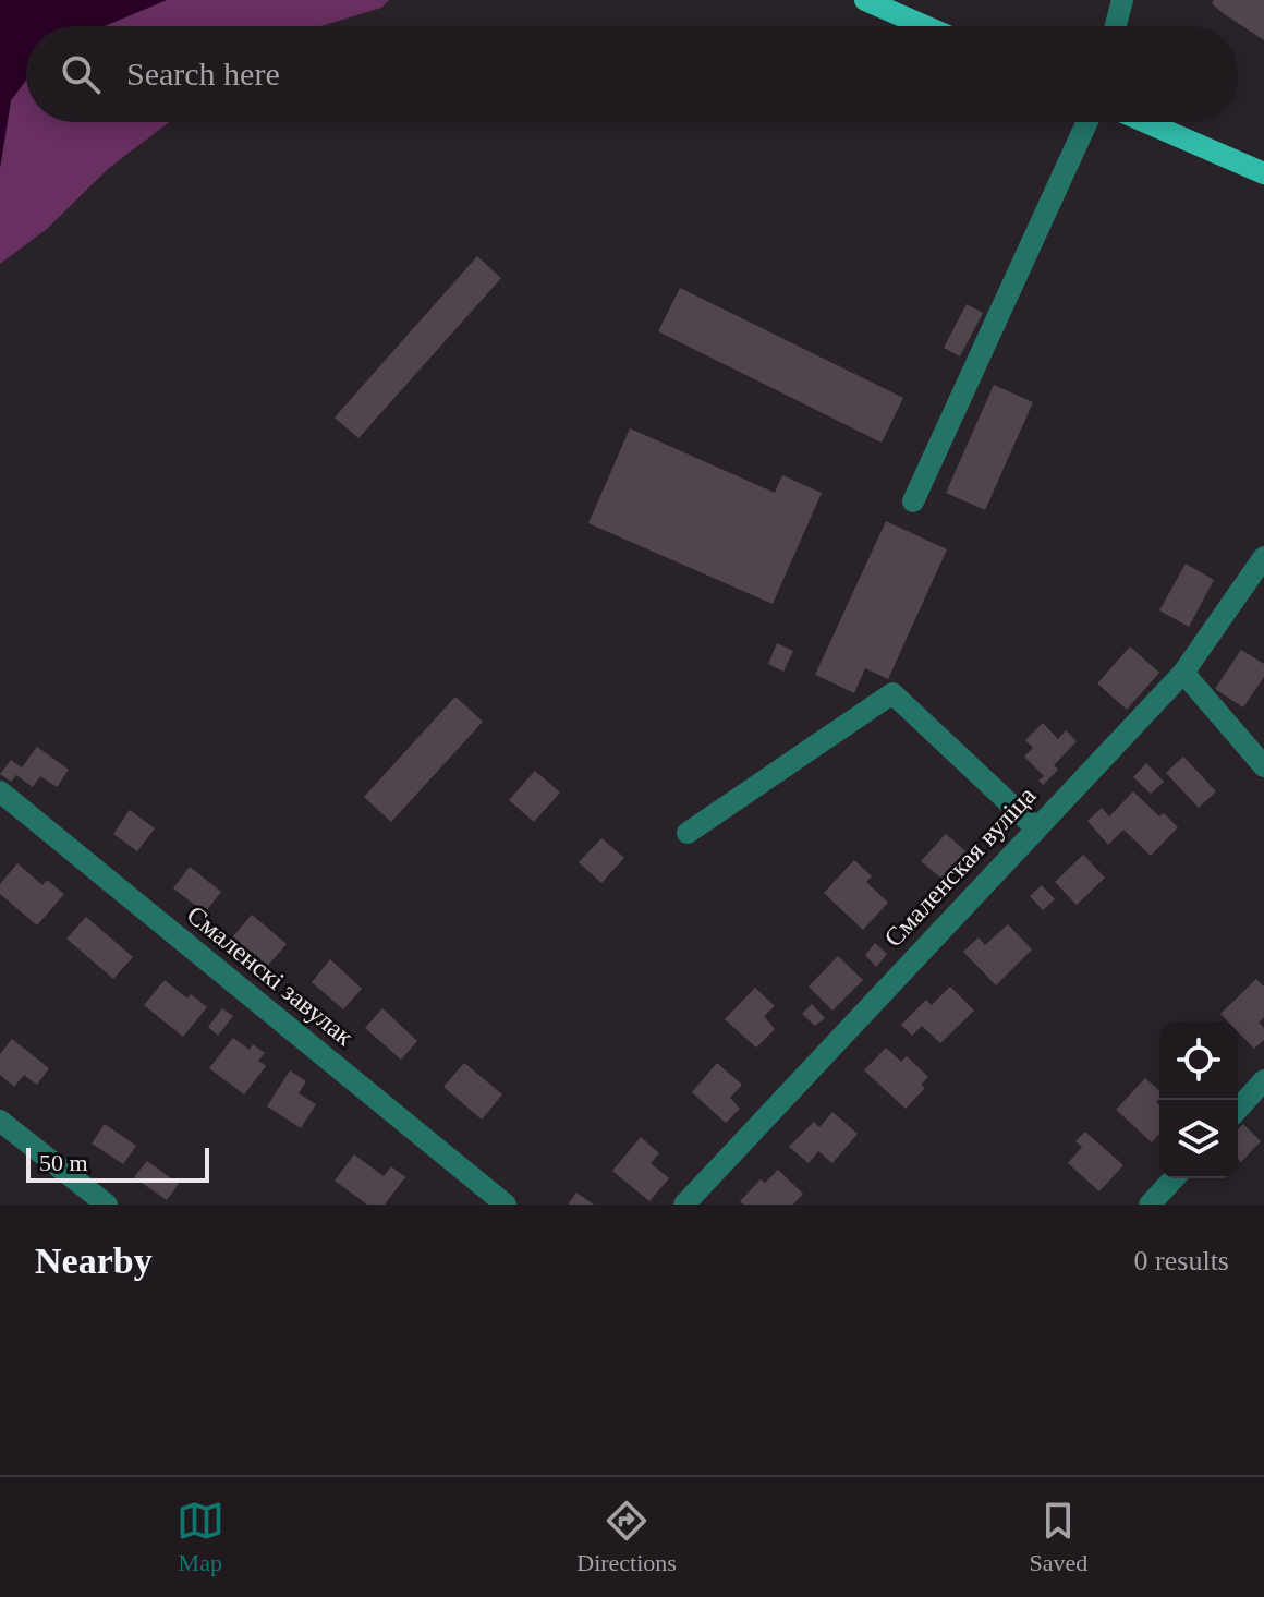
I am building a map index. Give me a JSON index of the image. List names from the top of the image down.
{
  "streets": {
    "street": ["Смаленская вуліца", "Смаленскі завулак"]
  },
  "scale_bar": "50 m",
  "page": {
    "search": "Search here",
    "scale": "50 m",
    "heading": ["Nearby", "0 results"],
    "nav": ["Map", "Directions", "Saved"]
  }
}
